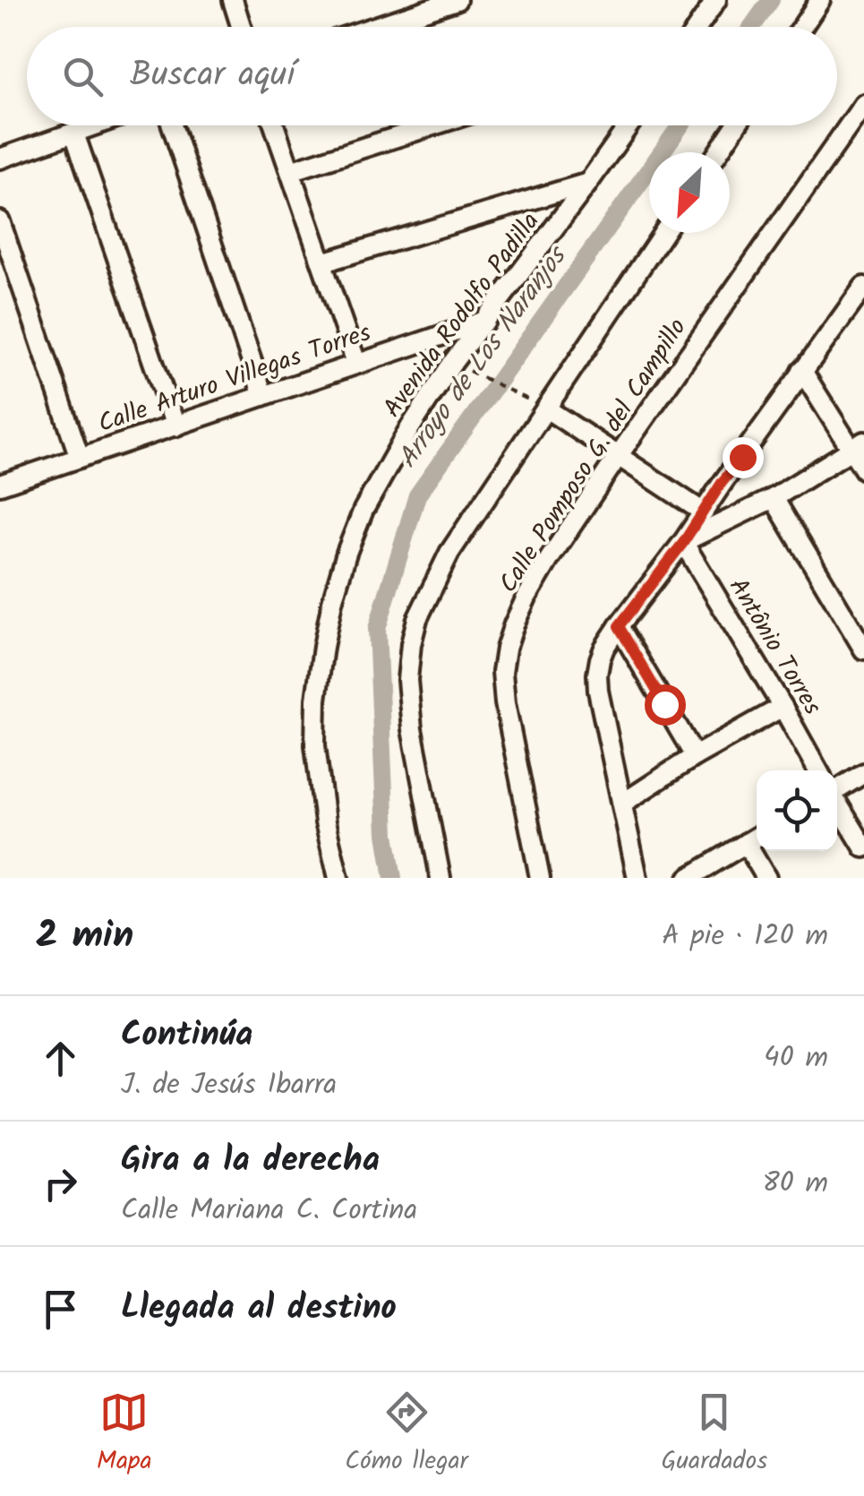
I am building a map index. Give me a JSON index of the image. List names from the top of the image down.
{
  "streets": {
    "street": [
      "Avenida Rodolfo Padilla",
      "Calle Arturo Villegas Torres",
      "Calle Pomposo G. del Campillo",
      "Antônio Torres"
    ]
  },
  "crossings": [
    ["Avenida Rodolfo Padilla", "Calle Arturo Villegas Torres"]
  ],
  "water": ["Arroyo de Los Naranjos"],
  "north": "bottom left",
  "page": {
    "search": "Buscar aquí",
    "heading": ["2 min", "A pie · 120 m"],
    "list": [
      ["Continúa", "J. de Jesús Ibarra", "40 m"],
      ["Gira a la derecha", "Calle Mariana C. Cortina", "80 m"],
      "Llegada al destino"
    ],
    "nav": ["Mapa", "Cómo llegar", "Guardados"]
  }
}
